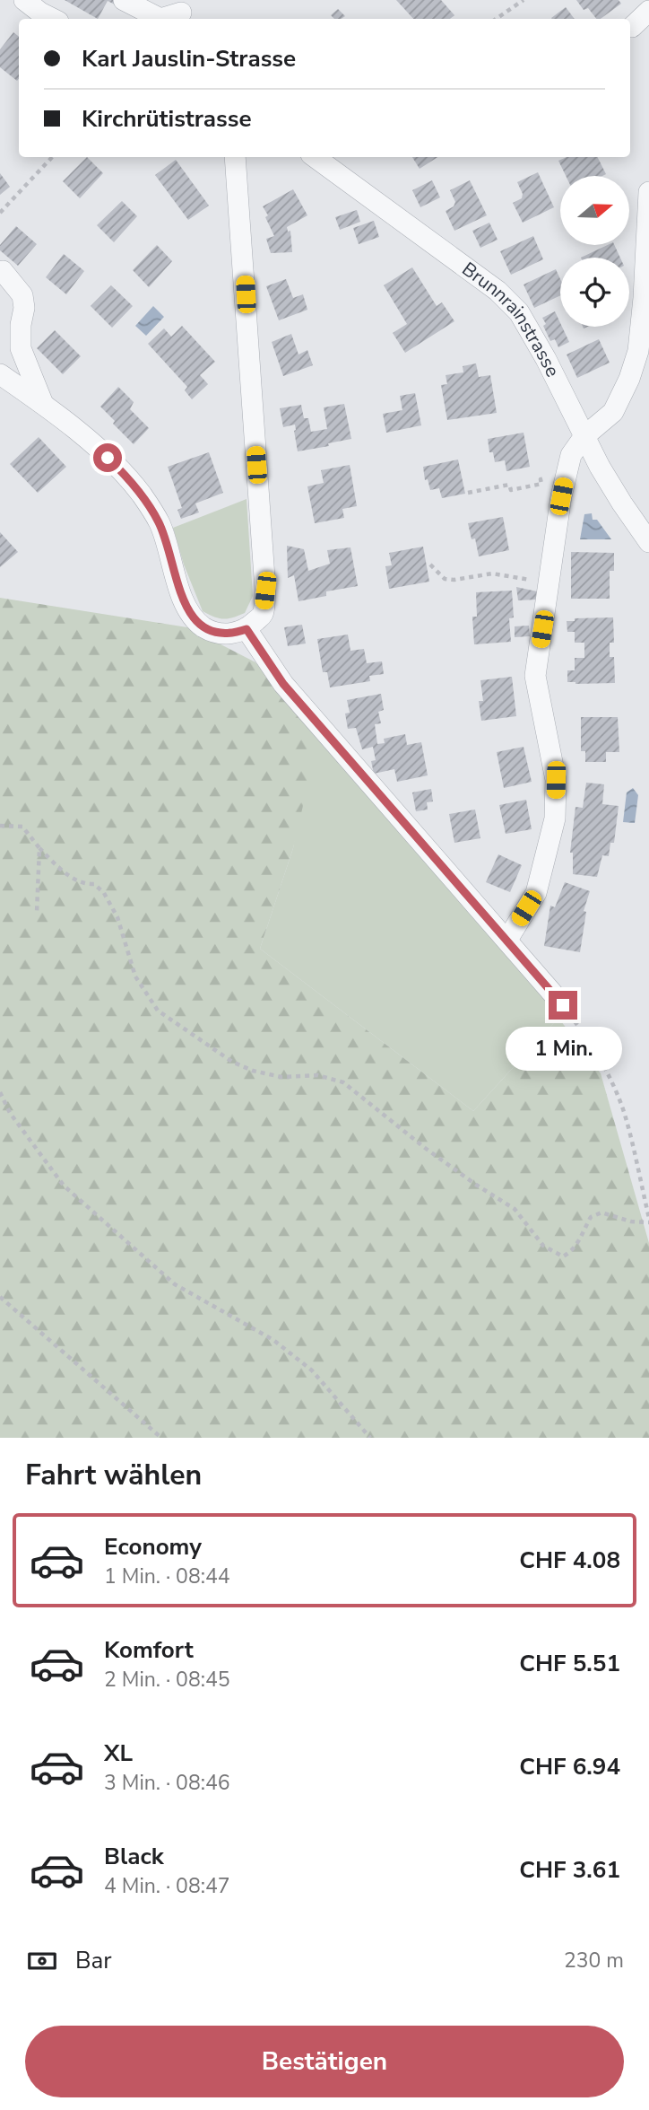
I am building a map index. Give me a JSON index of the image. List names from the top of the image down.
{
  "streets": {
    "street": ["Brunnrainstrasse"]
  },
  "north": "right",
  "page": {
    "banner": ["Karl Jauslin-Strasse", "Kirchrütistrasse"],
    "bubble": "1 Min.",
    "heading": "Fahrt wählen",
    "list": [
      {
        "name": "Economy",
        "note": "1 Min. · 08:44",
        "value": "CHF 4.08"
      },
      {
        "name": "Komfort",
        "note": "2 Min. · 08:45",
        "value": "CHF 5.51"
      },
      {
        "name": "XL",
        "note": "3 Min. · 08:46",
        "value": "CHF 6.94"
      },
      {
        "name": "Black",
        "note": "4 Min. · 08:47",
        "value": "CHF 3.61"
      }
    ],
    "pay": ["Bar", "230 m"],
    "buttons": "Bestätigen"
  }
}
